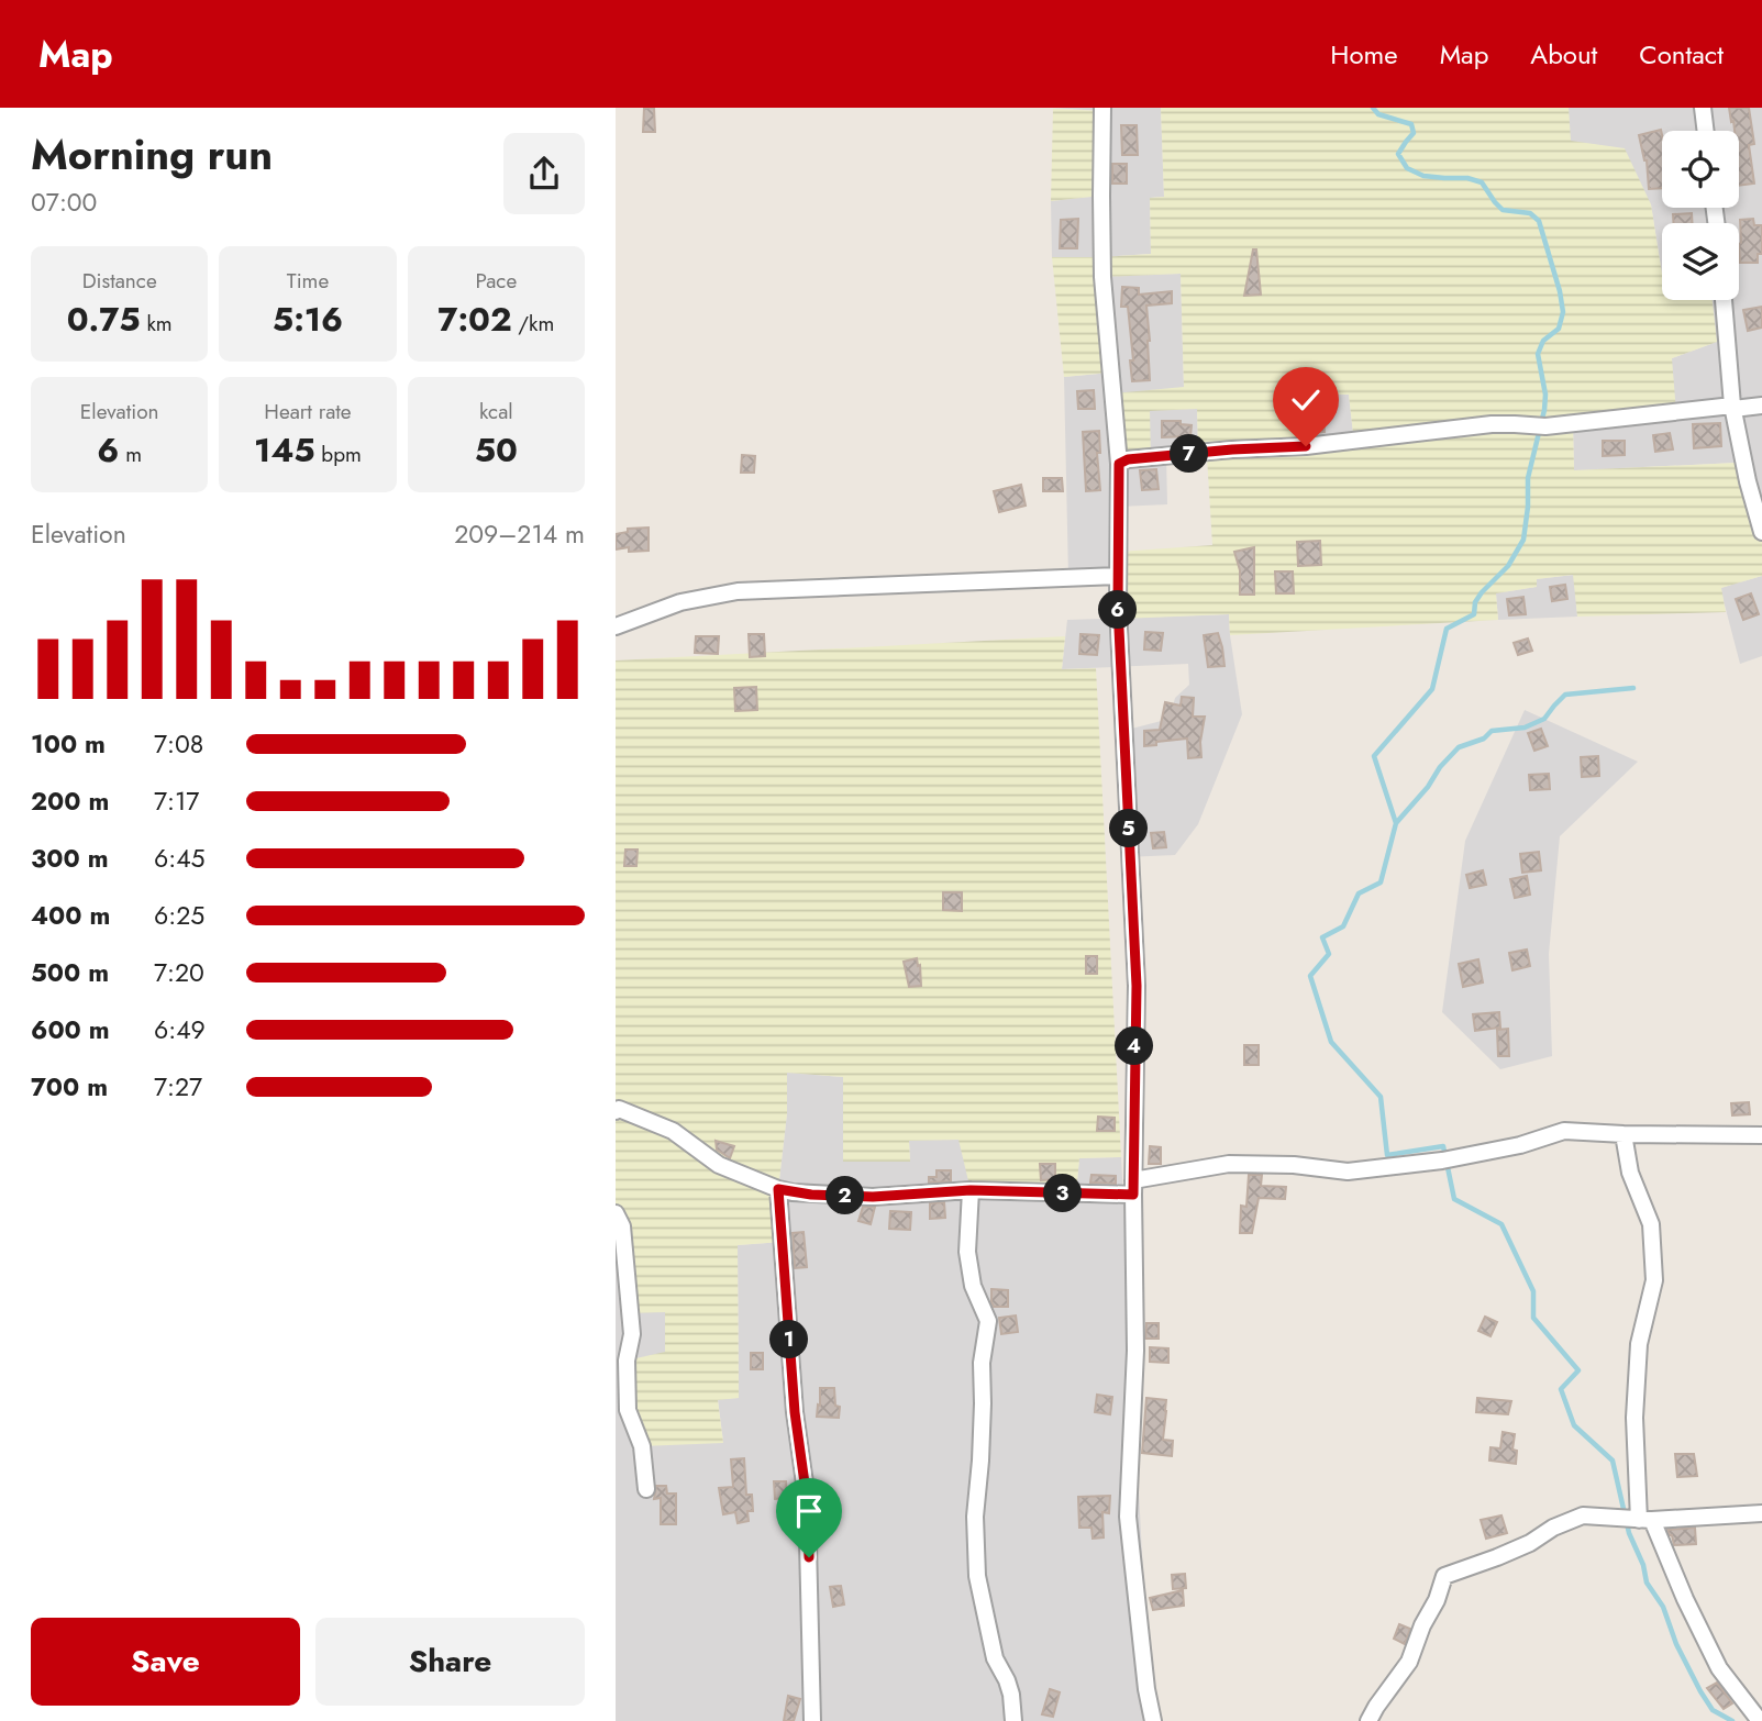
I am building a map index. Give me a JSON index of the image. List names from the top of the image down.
{
  "page": {
    "header": "Map",
    "nav": [
      "Home",
      "Map",
      "About",
      "Contact"
    ],
    "heading": ["Morning run", "07:00"],
    "stats": [
      ["Distance", "0.75 km"],
      ["Time", "5:16"],
      ["Pace", "7:02 /km"],
      ["Elevation", "6 m"],
      ["Heart rate", "145 bpm"],
      ["kcal", "50"]
    ],
    "pins": [
      "7",
      "6",
      "5",
      "4",
      "3",
      "2",
      "1"
    ],
    "chart": ["Elevation", "209–214 m"],
    "list": [
      {
        "name": "100 m",
        "note": "7:08"
      },
      {
        "name": "200 m",
        "note": "7:17"
      },
      {
        "name": "300 m",
        "note": "6:45"
      },
      {
        "name": "400 m",
        "note": "6:25"
      },
      {
        "name": "500 m",
        "note": "7:20"
      },
      {
        "name": "600 m",
        "note": "6:49"
      },
      {
        "name": "700 m",
        "note": "7:27"
      }
    ],
    "buttons": ["Save", "Share"]
  }
}
